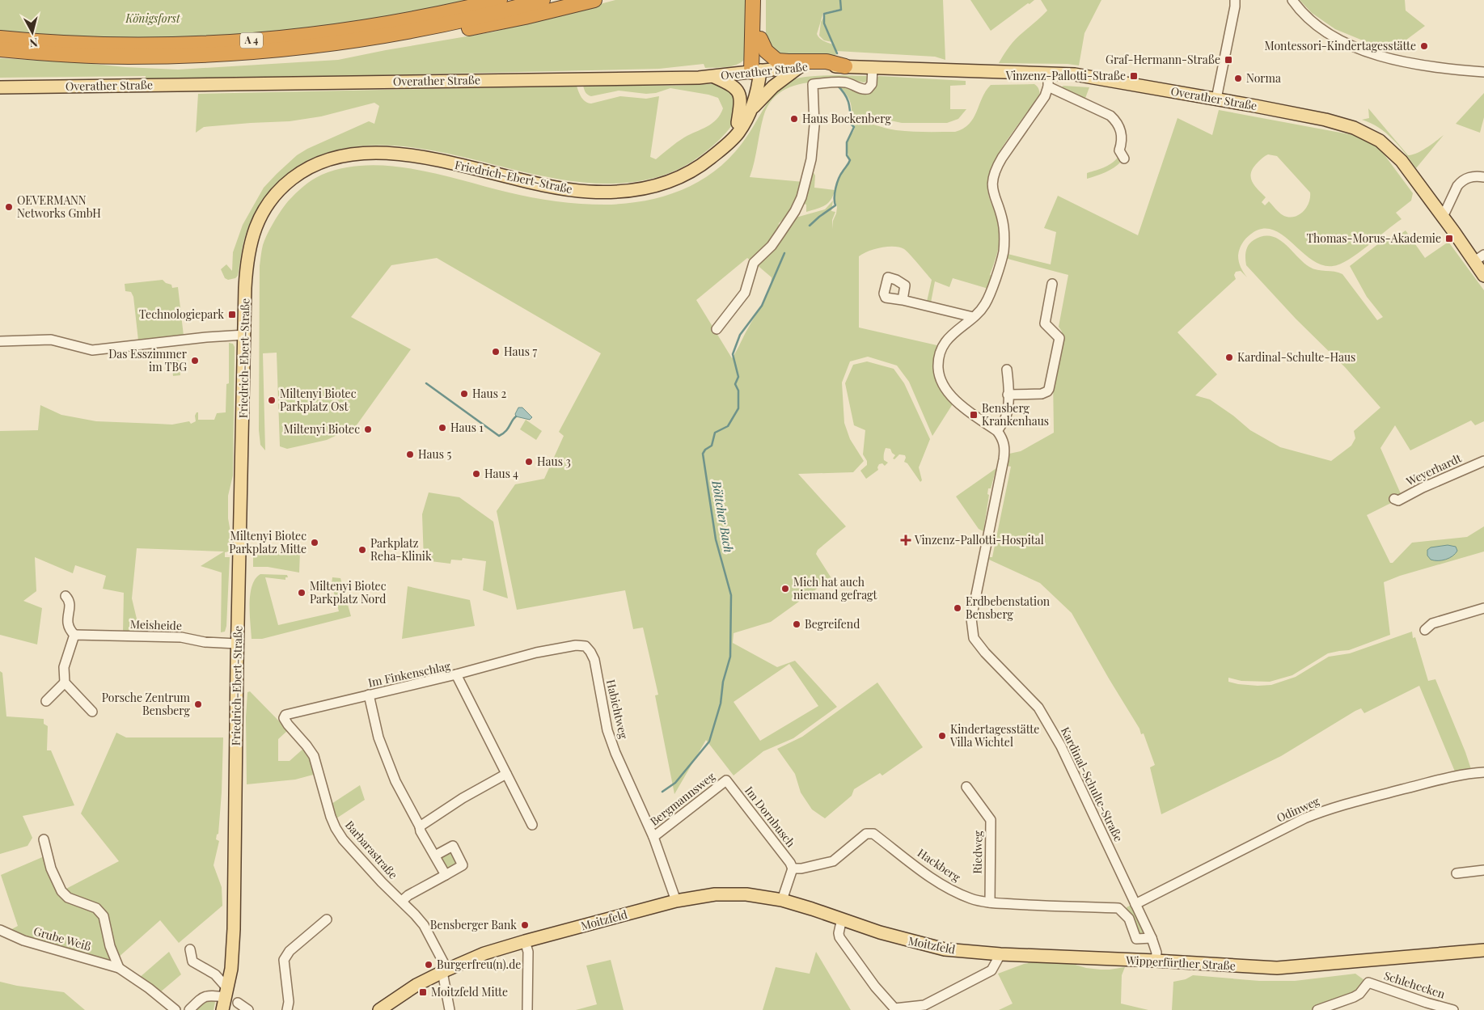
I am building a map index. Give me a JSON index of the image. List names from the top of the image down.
{
  "streets": {
    "highway": ["A 4"],
    "main road": [
      "Overather Straße",
      "Friedrich-Ebert-Straße",
      "Moitzfeld",
      "Wipperfürther Straße"
    ],
    "street": [
      "Weyerhardt",
      "Meisheide",
      "Im Finkenschlag",
      "Habichtweg",
      "Kardinal-Schulte-Straße",
      "Bergmannsweg",
      "Odinweg",
      "Im Dornbusch",
      "Barbarastraße",
      "Riedweg",
      "Hackberg",
      "Grube Weiß",
      "Schlehecken"
    ]
  },
  "crossings": [
    ["Friedrich-Ebert-Straße", "Meisheide"],
    ["Im Finkenschlag", "Habichtweg"],
    ["Im Finkenschlag", "Barbarastraße"],
    ["Habichtweg", "Bergmannsweg"],
    ["Habichtweg", "Moitzfeld"],
    ["Kardinal-Schulte-Straße", "Odinweg"],
    ["Kardinal-Schulte-Straße", "Hackberg"],
    ["Kardinal-Schulte-Straße", "Wipperfürther Straße"],
    ["Bergmannsweg", "Im Dornbusch"],
    ["Im Dornbusch", "Hackberg"],
    ["Barbarastraße", "Moitzfeld"],
    ["Riedweg", "Hackberg"],
    ["Moitzfeld", "Wipperfürther Straße"]
  ],
  "water": ["Böttcher Bach"],
  "parks": ["Königsforst"],
  "places": {
    "other": [
      "Montessori-Kindertagesstätte",
      "Norma",
      "Haus Bockenberg",
      "OEVERMANN Networks GmbH",
      "Haus 7",
      "Kardinal-Schulte-Haus",
      "Das Esszimmer im TBG",
      "Haus 2",
      "Miltenyi Biotec Parkplatz Ost",
      "Haus 1",
      "Miltenyi Biotec",
      "Haus 5",
      "Haus 3",
      "Haus 4",
      "Miltenyi Biotec Parkplatz Mitte",
      "Parkplatz Reha-Klinik",
      "Mich hat auch niemand gefragt",
      "Miltenyi Biotec Parkplatz Nord",
      "Erdbebenstation Bensberg",
      "Begreifend",
      "Porsche Zentrum Bensberg",
      "Kindertagesstätte Villa Wichtel",
      "Bensberger Bank",
      "Burgerfreu(n).de"
    ],
    "transit": [
      "Graf-Hermann-Straße",
      "Vinzenz-Pallotti-Straße",
      "Thomas-Morus-Akademie",
      "Technologiepark",
      "Bensberg Krankenhaus",
      "Moitzfeld Mitte"
    ],
    "health": ["Vinzenz-Pallotti-Hospital"]
  },
  "north": "bottom"
}
